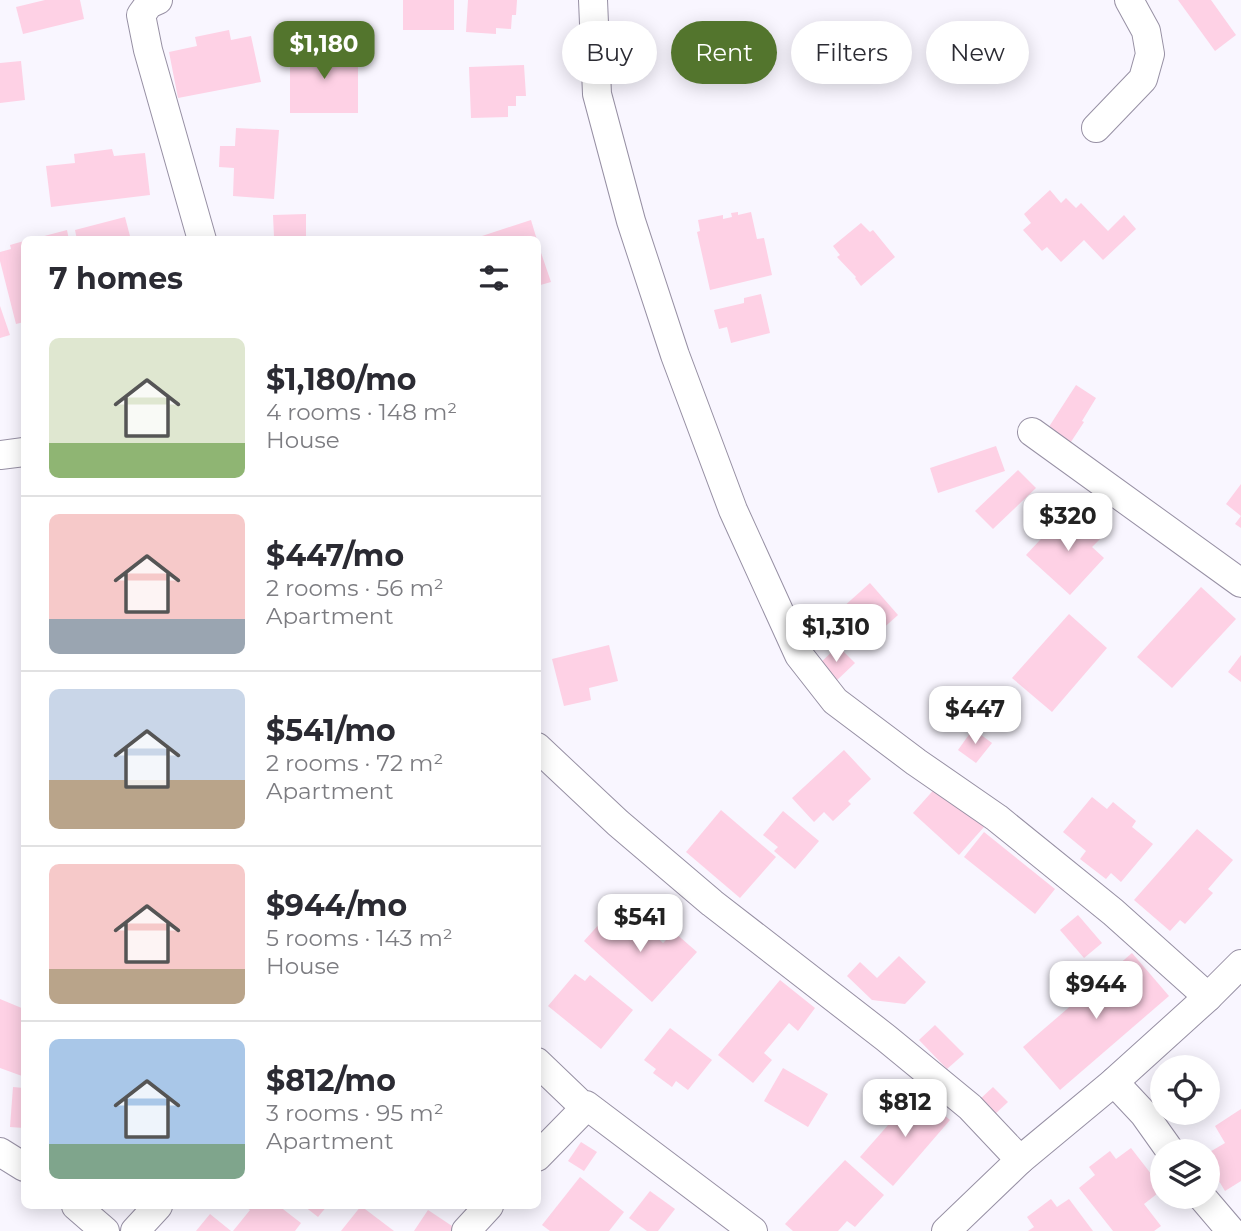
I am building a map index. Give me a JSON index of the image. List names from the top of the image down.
{
  "page": {
    "price": [
      "$1,180",
      "$320",
      "$1,310",
      "$447",
      "$541",
      "$944",
      "$812"
    ],
    "chip": [
      "Buy",
      "Rent",
      "Filters",
      "New"
    ],
    "heading": "7 homes",
    "list": [
      {
        "name": "$1,180/mo",
        "note": "4 rooms · 148 m² · House"
      },
      {
        "name": "$447/mo",
        "note": "2 rooms · 56 m² · Apartment"
      },
      {
        "name": "$541/mo",
        "note": "2 rooms · 72 m² · Apartment"
      },
      {
        "name": "$944/mo",
        "note": "5 rooms · 143 m² · House"
      },
      {
        "name": "$812/mo",
        "note": "3 rooms · 95 m² · Apartment"
      }
    ]
  }
}
